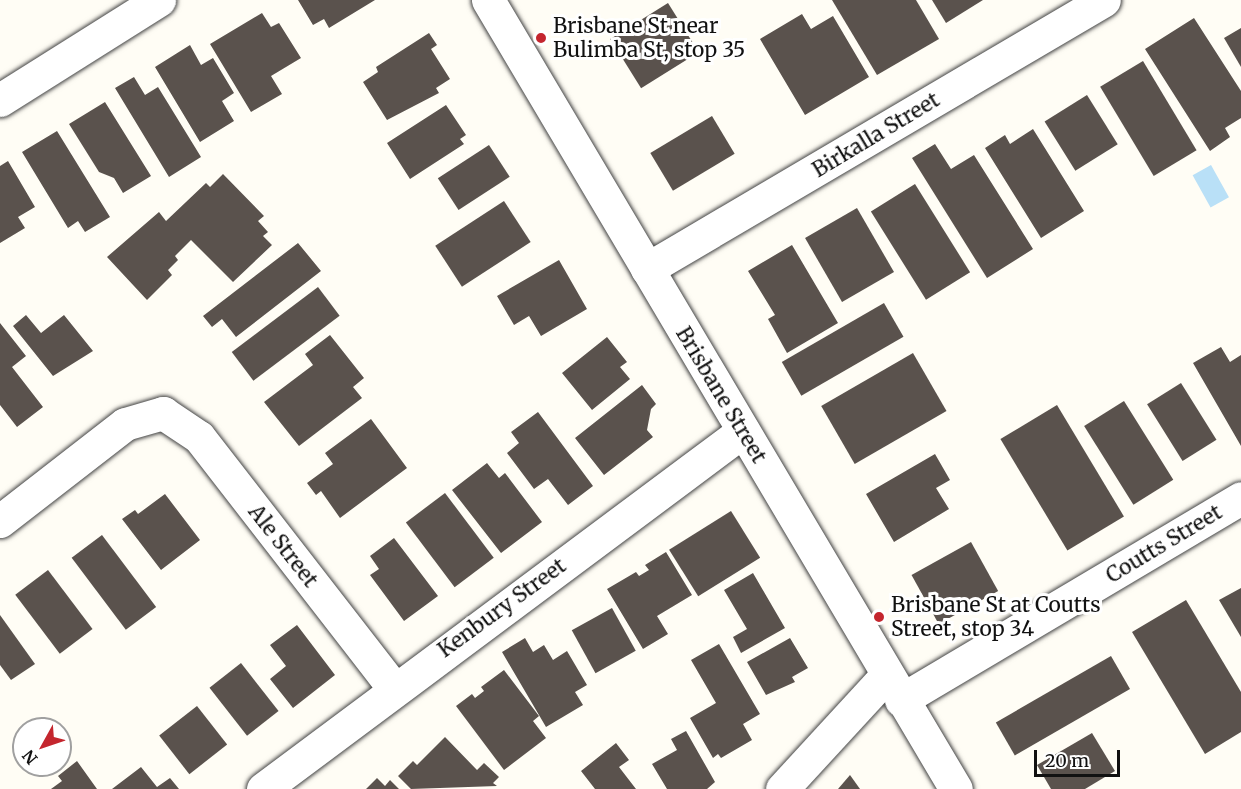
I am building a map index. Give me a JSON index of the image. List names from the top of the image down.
{
  "streets": {
    "street": [
      "Birkalla Street",
      "Brisbane Street",
      "Coutts Street",
      "Ale Street",
      "Kenbury Street"
    ]
  },
  "crossings": [
    ["Birkalla Street", "Brisbane Street"],
    ["Brisbane Street", "Coutts Street"],
    ["Brisbane Street", "Kenbury Street"],
    ["Ale Street", "Kenbury Street"]
  ],
  "places": ["Brisbane St near Bulimba St, stop 35", "Brisbane St at Coutts Street, stop 34"],
  "scale_bar": "20 m",
  "north": "bottom left"
}
